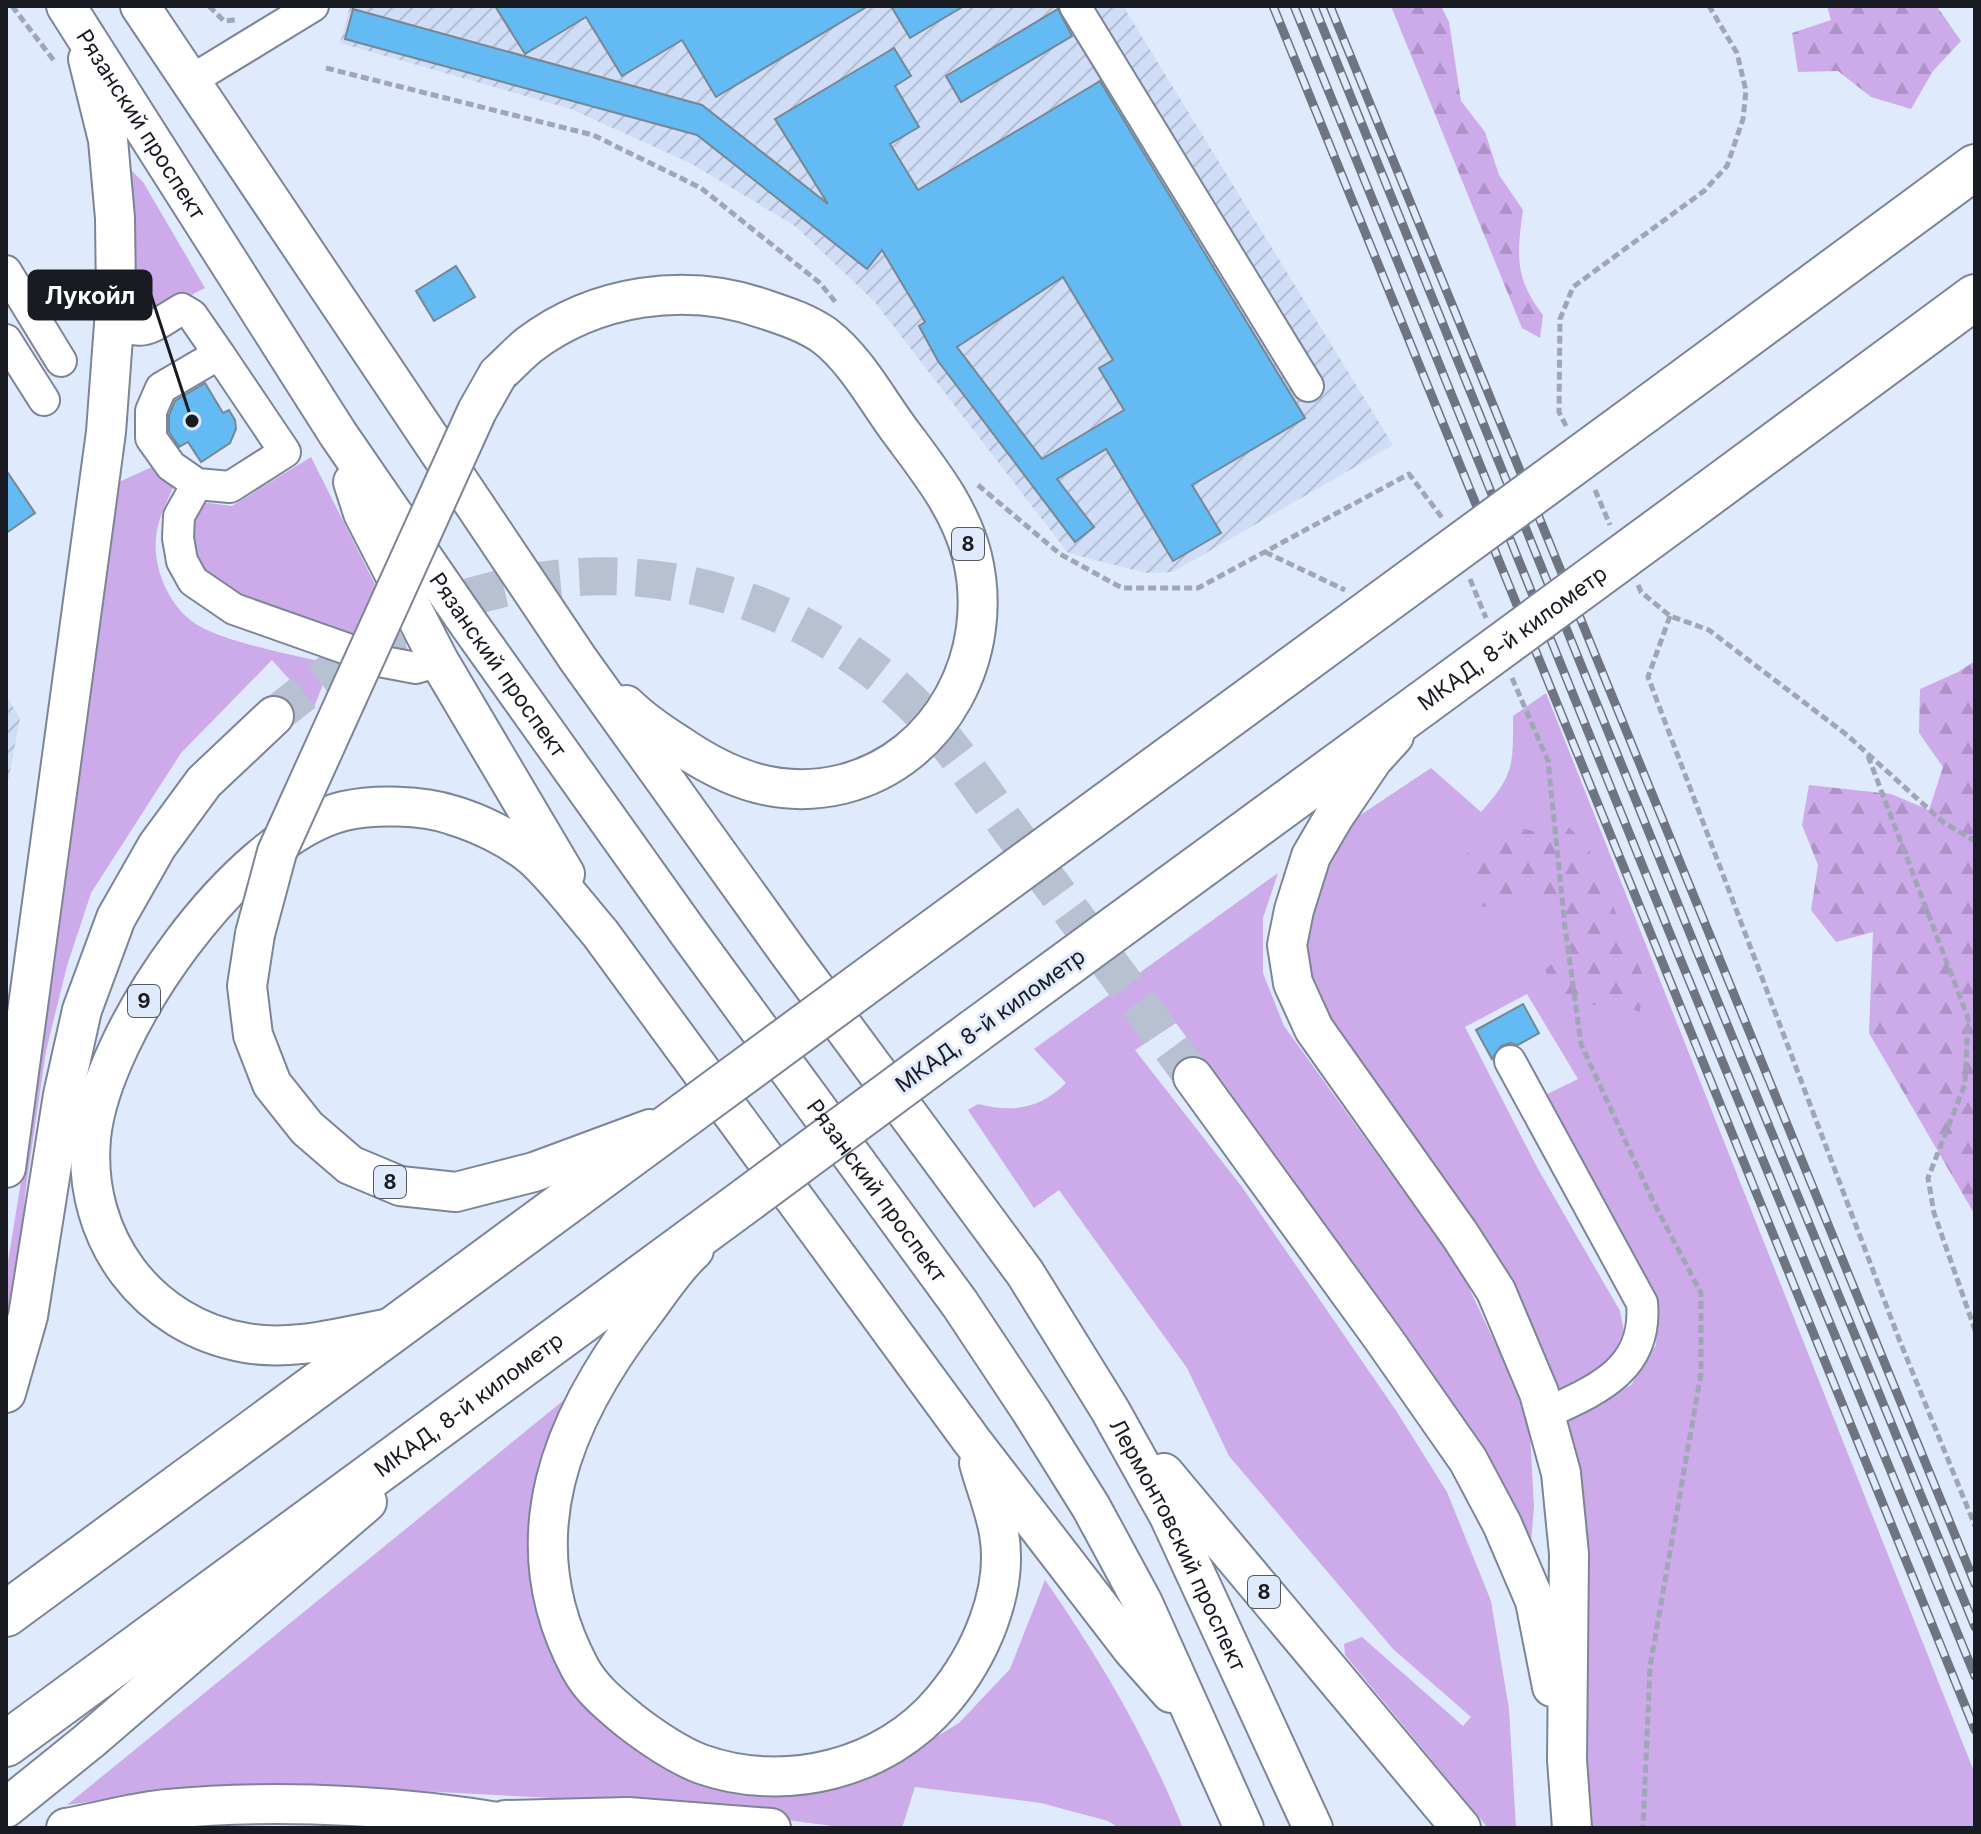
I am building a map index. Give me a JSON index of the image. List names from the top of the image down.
{
  "streets": {
    "highway": ["МКАД, 8-й километр"],
    "main road": [
      "Рязанский проспект",
      "8",
      "9",
      "Лермонтовский проспект"
    ]
  },
  "crossings": [
    ["8", "Лермонтовский проспект"]
  ],
  "places": ["Лукойл"]
}
